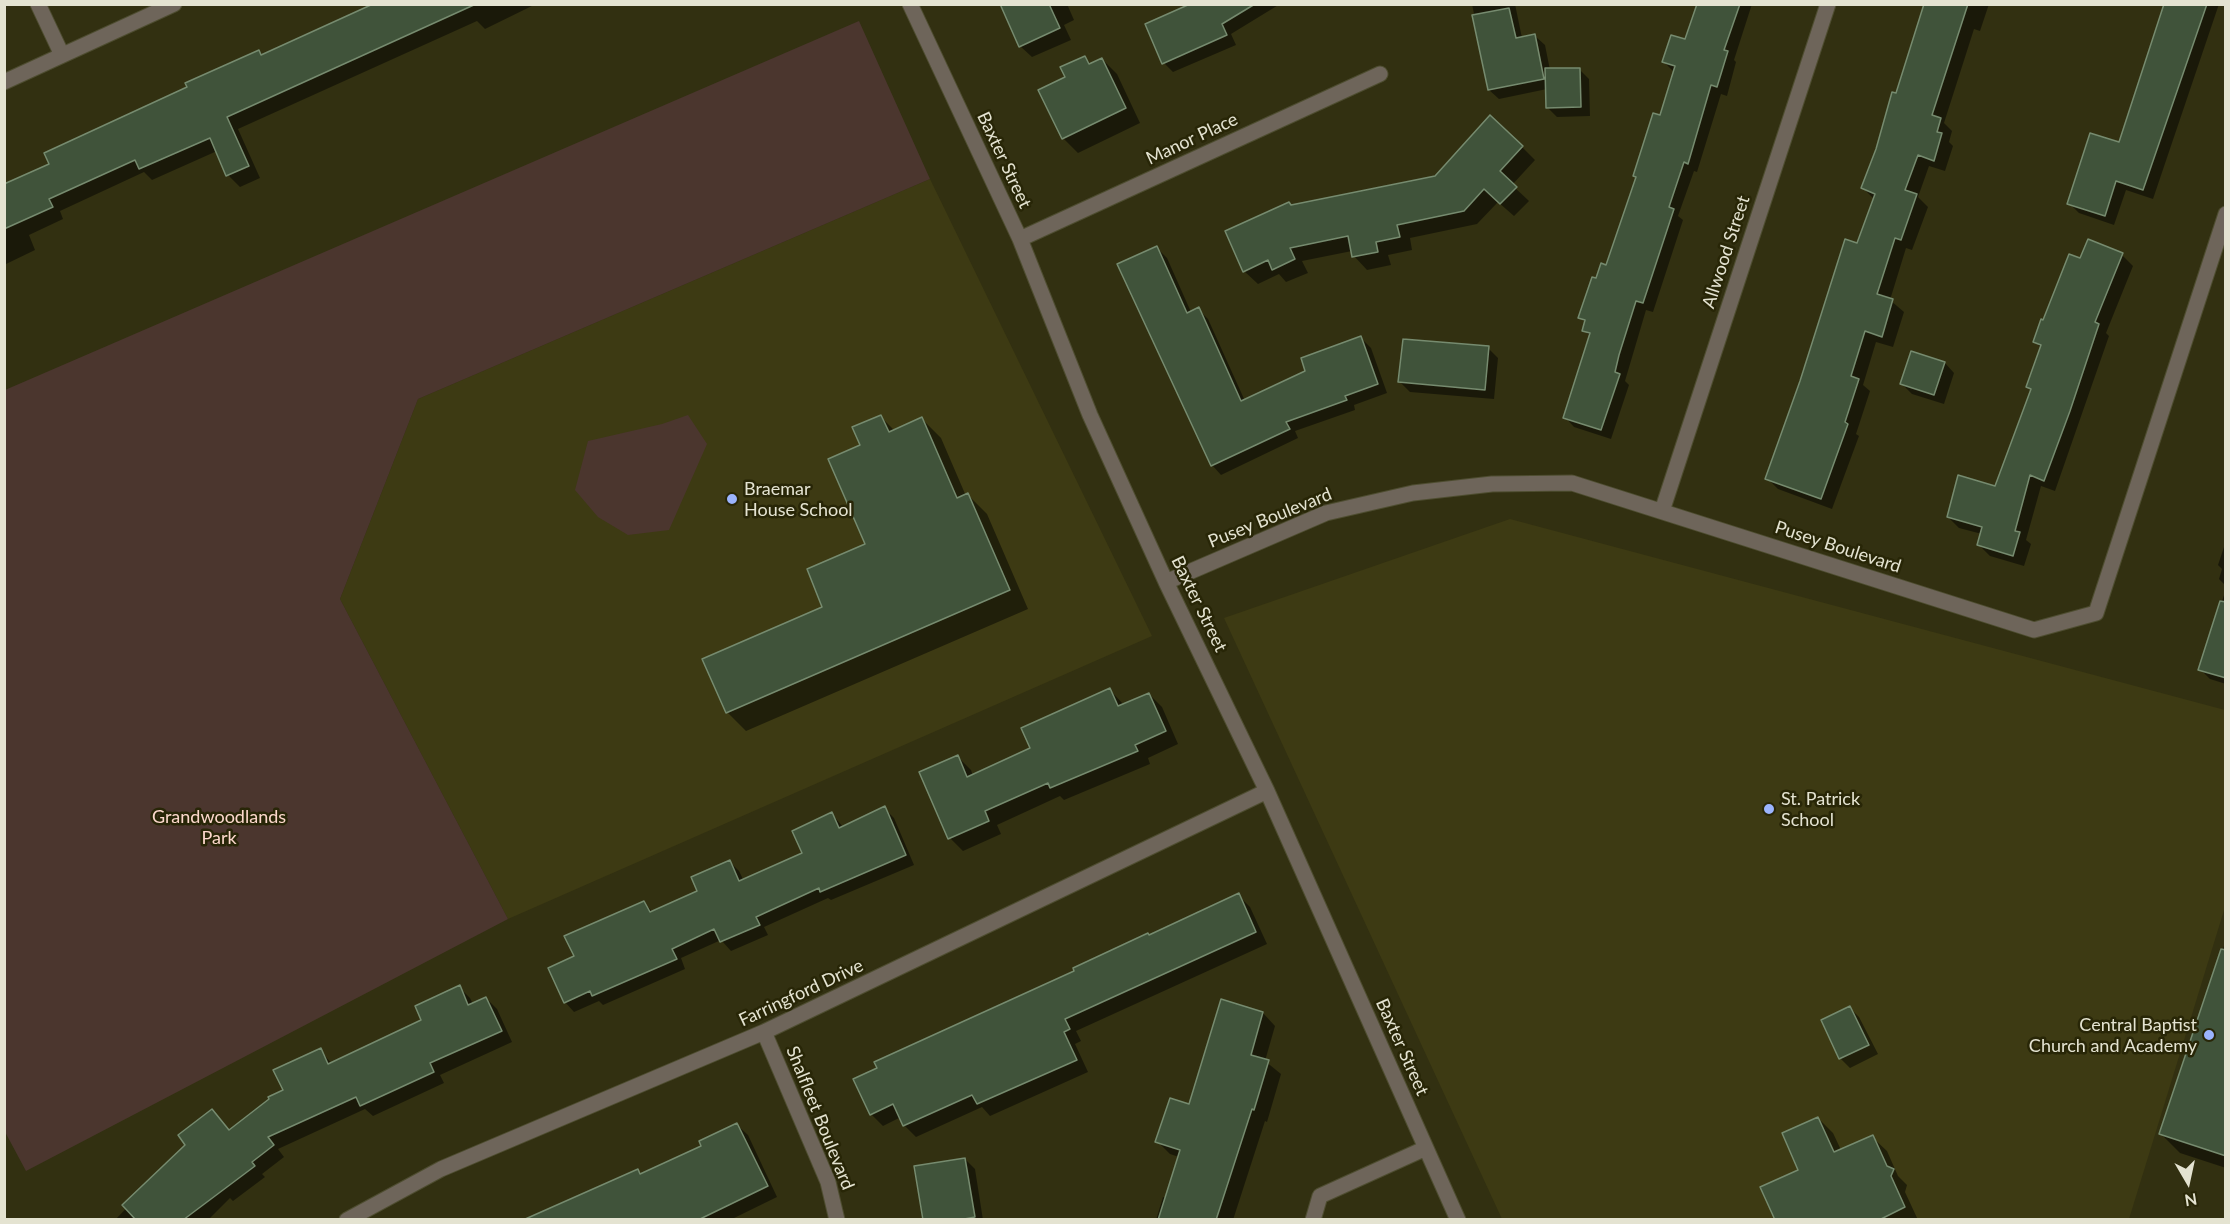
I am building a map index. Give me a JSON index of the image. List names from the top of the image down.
{
  "streets": {
    "street": [
      "Manor Place",
      "Baxter Street",
      "Allwood Street",
      "Pusey Boulevard",
      "Farringford Drive",
      "Shalfleet Boulevard"
    ]
  },
  "crossings": [
    ["Manor Place", "Baxter Street"],
    ["Baxter Street", "Pusey Boulevard"],
    ["Baxter Street", "Farringford Drive"],
    ["Allwood Street", "Pusey Boulevard"],
    ["Farringford Drive", "Shalfleet Boulevard"]
  ],
  "parks": ["Grandwoodlands Park"],
  "places": ["Braemar House School", "St. Patrick School", "Central Baptist Church and Academy"],
  "north": "bottom"
}
